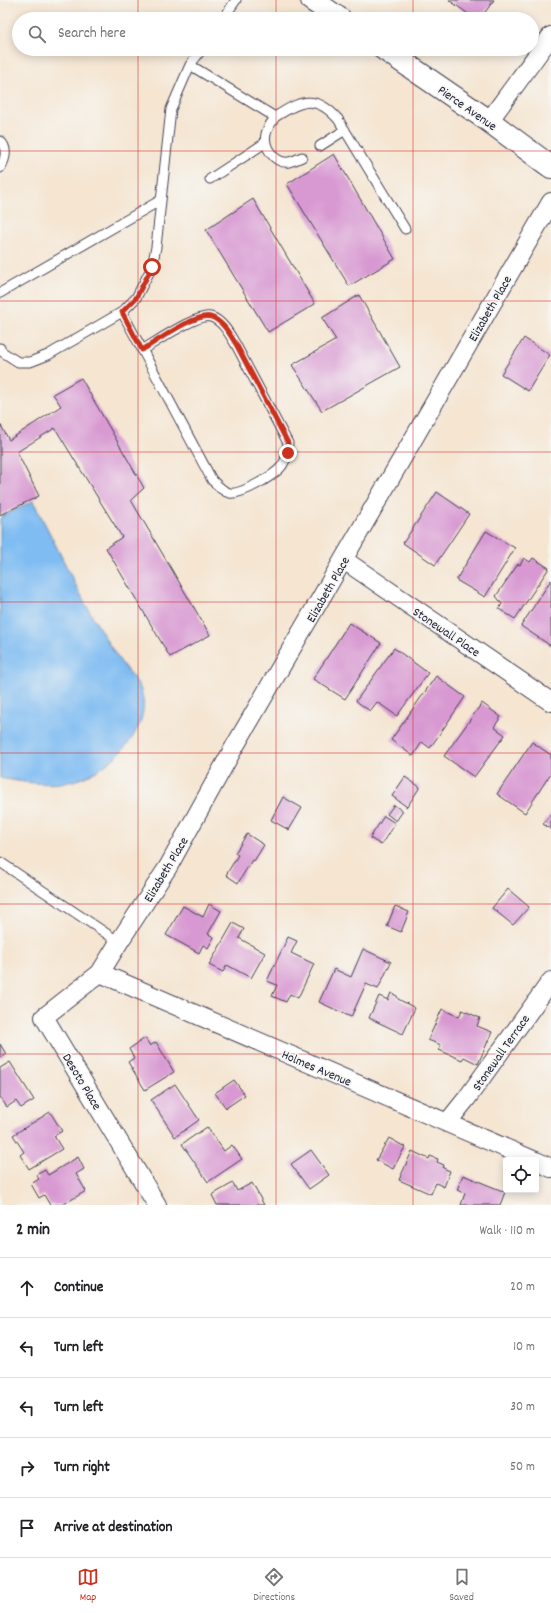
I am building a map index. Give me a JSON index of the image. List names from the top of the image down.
{
  "streets": {
    "main road": ["Pierce Avenue"],
    "street": [
      "Elizabeth Place",
      "Stonewall Place",
      "Stonewall Terrace",
      "Holmes Avenue",
      "Desoto Place"
    ]
  },
  "crossings": [
    ["Elizabeth Place", "Stonewall Place"],
    ["Elizabeth Place", "Holmes Avenue"],
    ["Elizabeth Place", "Desoto Place"],
    ["Stonewall Terrace", "Holmes Avenue"],
    ["Holmes Avenue", "Desoto Place"]
  ],
  "page": {
    "search": "Search here",
    "heading": ["2 min", "Walk · 110 m"],
    "list": [
      ["Continue", "20 m"],
      ["Turn left", "10 m"],
      ["Turn left", "30 m"],
      ["Turn right", "50 m"],
      "Arrive at destination"
    ],
    "nav": ["Map", "Directions", "Saved"]
  }
}
